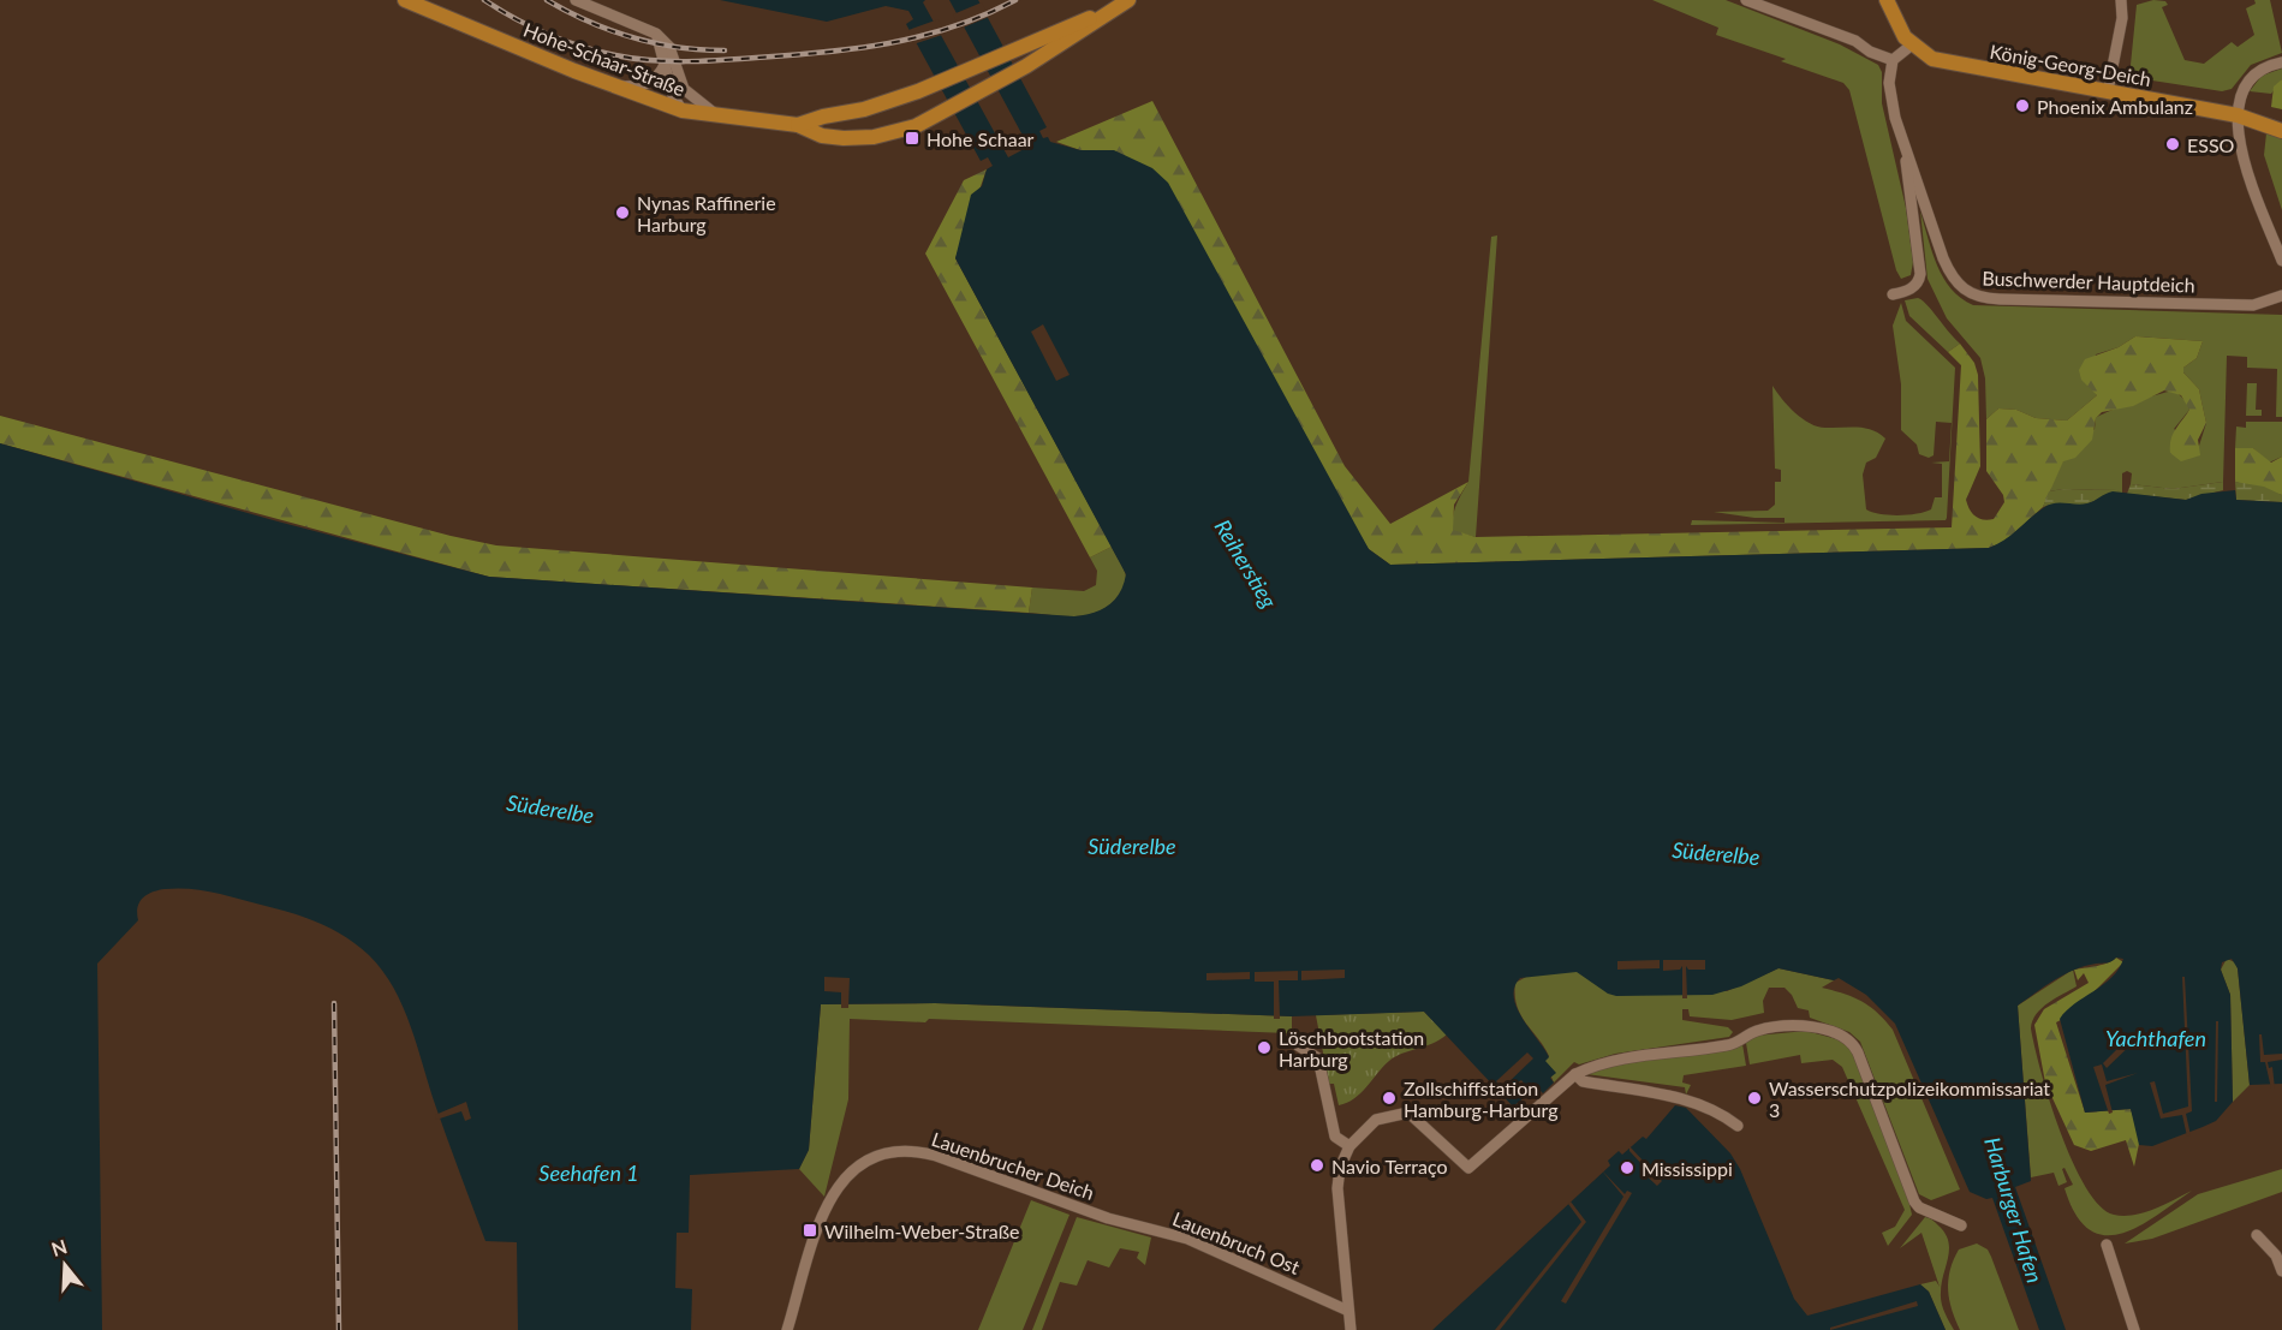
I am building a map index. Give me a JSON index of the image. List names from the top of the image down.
{
  "streets": {
    "main road": ["Hohe-Schaar-Straße", "König-Georg-Deich"],
    "street": ["Buschwerder Hauptdeich", "Lauenbrucher Deich", "Lauenbruch Ost"]
  },
  "crossings": [
    ["Lauenbrucher Deich", "Lauenbruch Ost"]
  ],
  "water": [
    "Reiherstieg",
    "Süderelbe",
    "Yachthafen",
    "Seehafen 1",
    "Harburger Hafen"
  ],
  "places": {
    "other": [
      "Phoenix Ambulanz",
      "ESSO",
      "Nynas Raffinerie Harburg",
      "Löschbootstation Harburg",
      "Zollschiffstation Hamburg-Harburg",
      "Wasserschutzpolizeikommissariat 3",
      "Navio Terraço",
      "Mississippi"
    ],
    "transit": ["Hohe Schaar", "Wilhelm-Weber-Straße"]
  },
  "north": "top"
}
